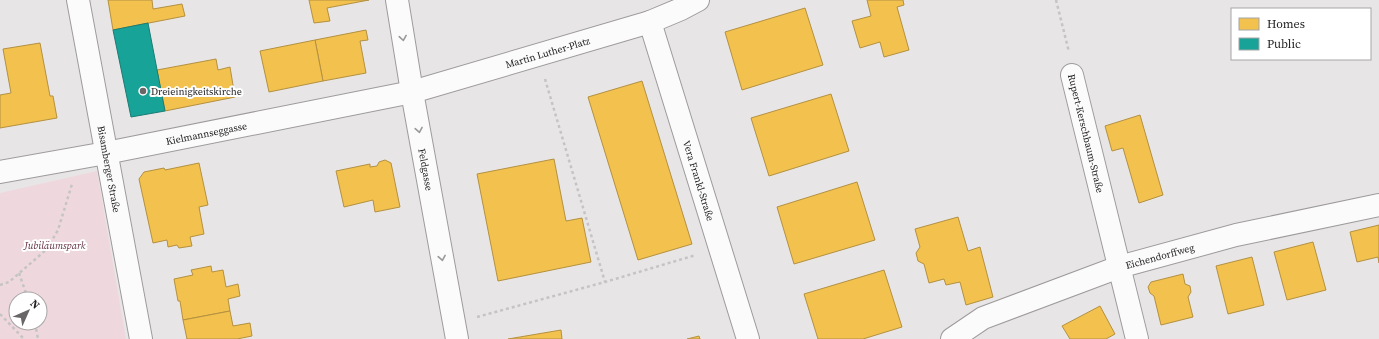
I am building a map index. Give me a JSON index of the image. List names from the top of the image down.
{
  "streets": {
    "street": [
      "Martin Luther-Platz",
      "Kielmannseggasse",
      "Rupert-Kerschbaum-Straße",
      "Bisamberger Straße",
      "Feldgasse",
      "Vera Frankl-Straße",
      "Eichendorffweg"
    ]
  },
  "crossings": [
    ["Martin Luther-Platz", "Kielmannseggasse"],
    ["Martin Luther-Platz", "Feldgasse"],
    ["Martin Luther-Platz", "Vera Frankl-Straße"],
    ["Kielmannseggasse", "Bisamberger Straße"],
    ["Kielmannseggasse", "Feldgasse"],
    ["Rupert-Kerschbaum-Straße", "Eichendorffweg"]
  ],
  "one_way": ["Feldgasse"],
  "parks": ["Jubiläumspark"],
  "places": ["Dreieinigkeitskirche"],
  "legend": ["Homes", "Public"],
  "north": "top right"
}
